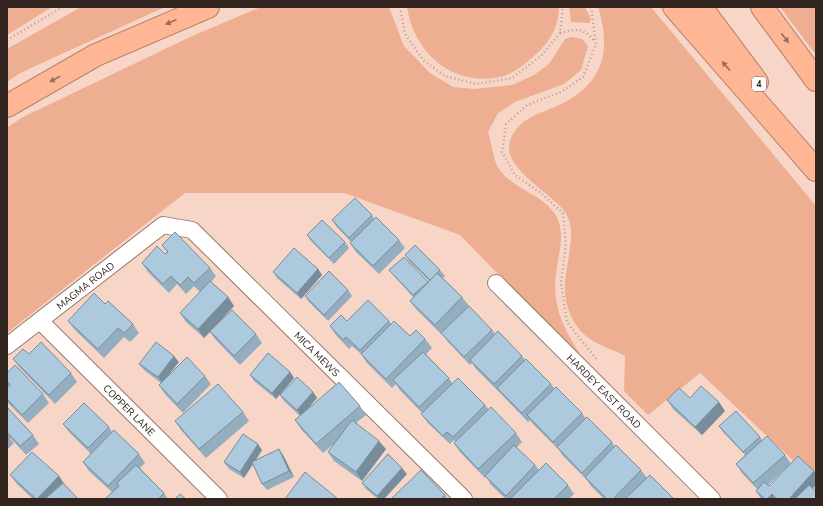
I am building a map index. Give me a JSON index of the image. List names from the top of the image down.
{
  "streets": {
    "highway": ["4"],
    "street": [
      "MAGMA ROAD",
      "MICA MEWS",
      "HARDEY EAST ROAD",
      "COPPER LANE"
    ]
  },
  "crossings": [
    ["MAGMA ROAD", "MICA MEWS"],
    ["MAGMA ROAD", "COPPER LANE"]
  ]
}
